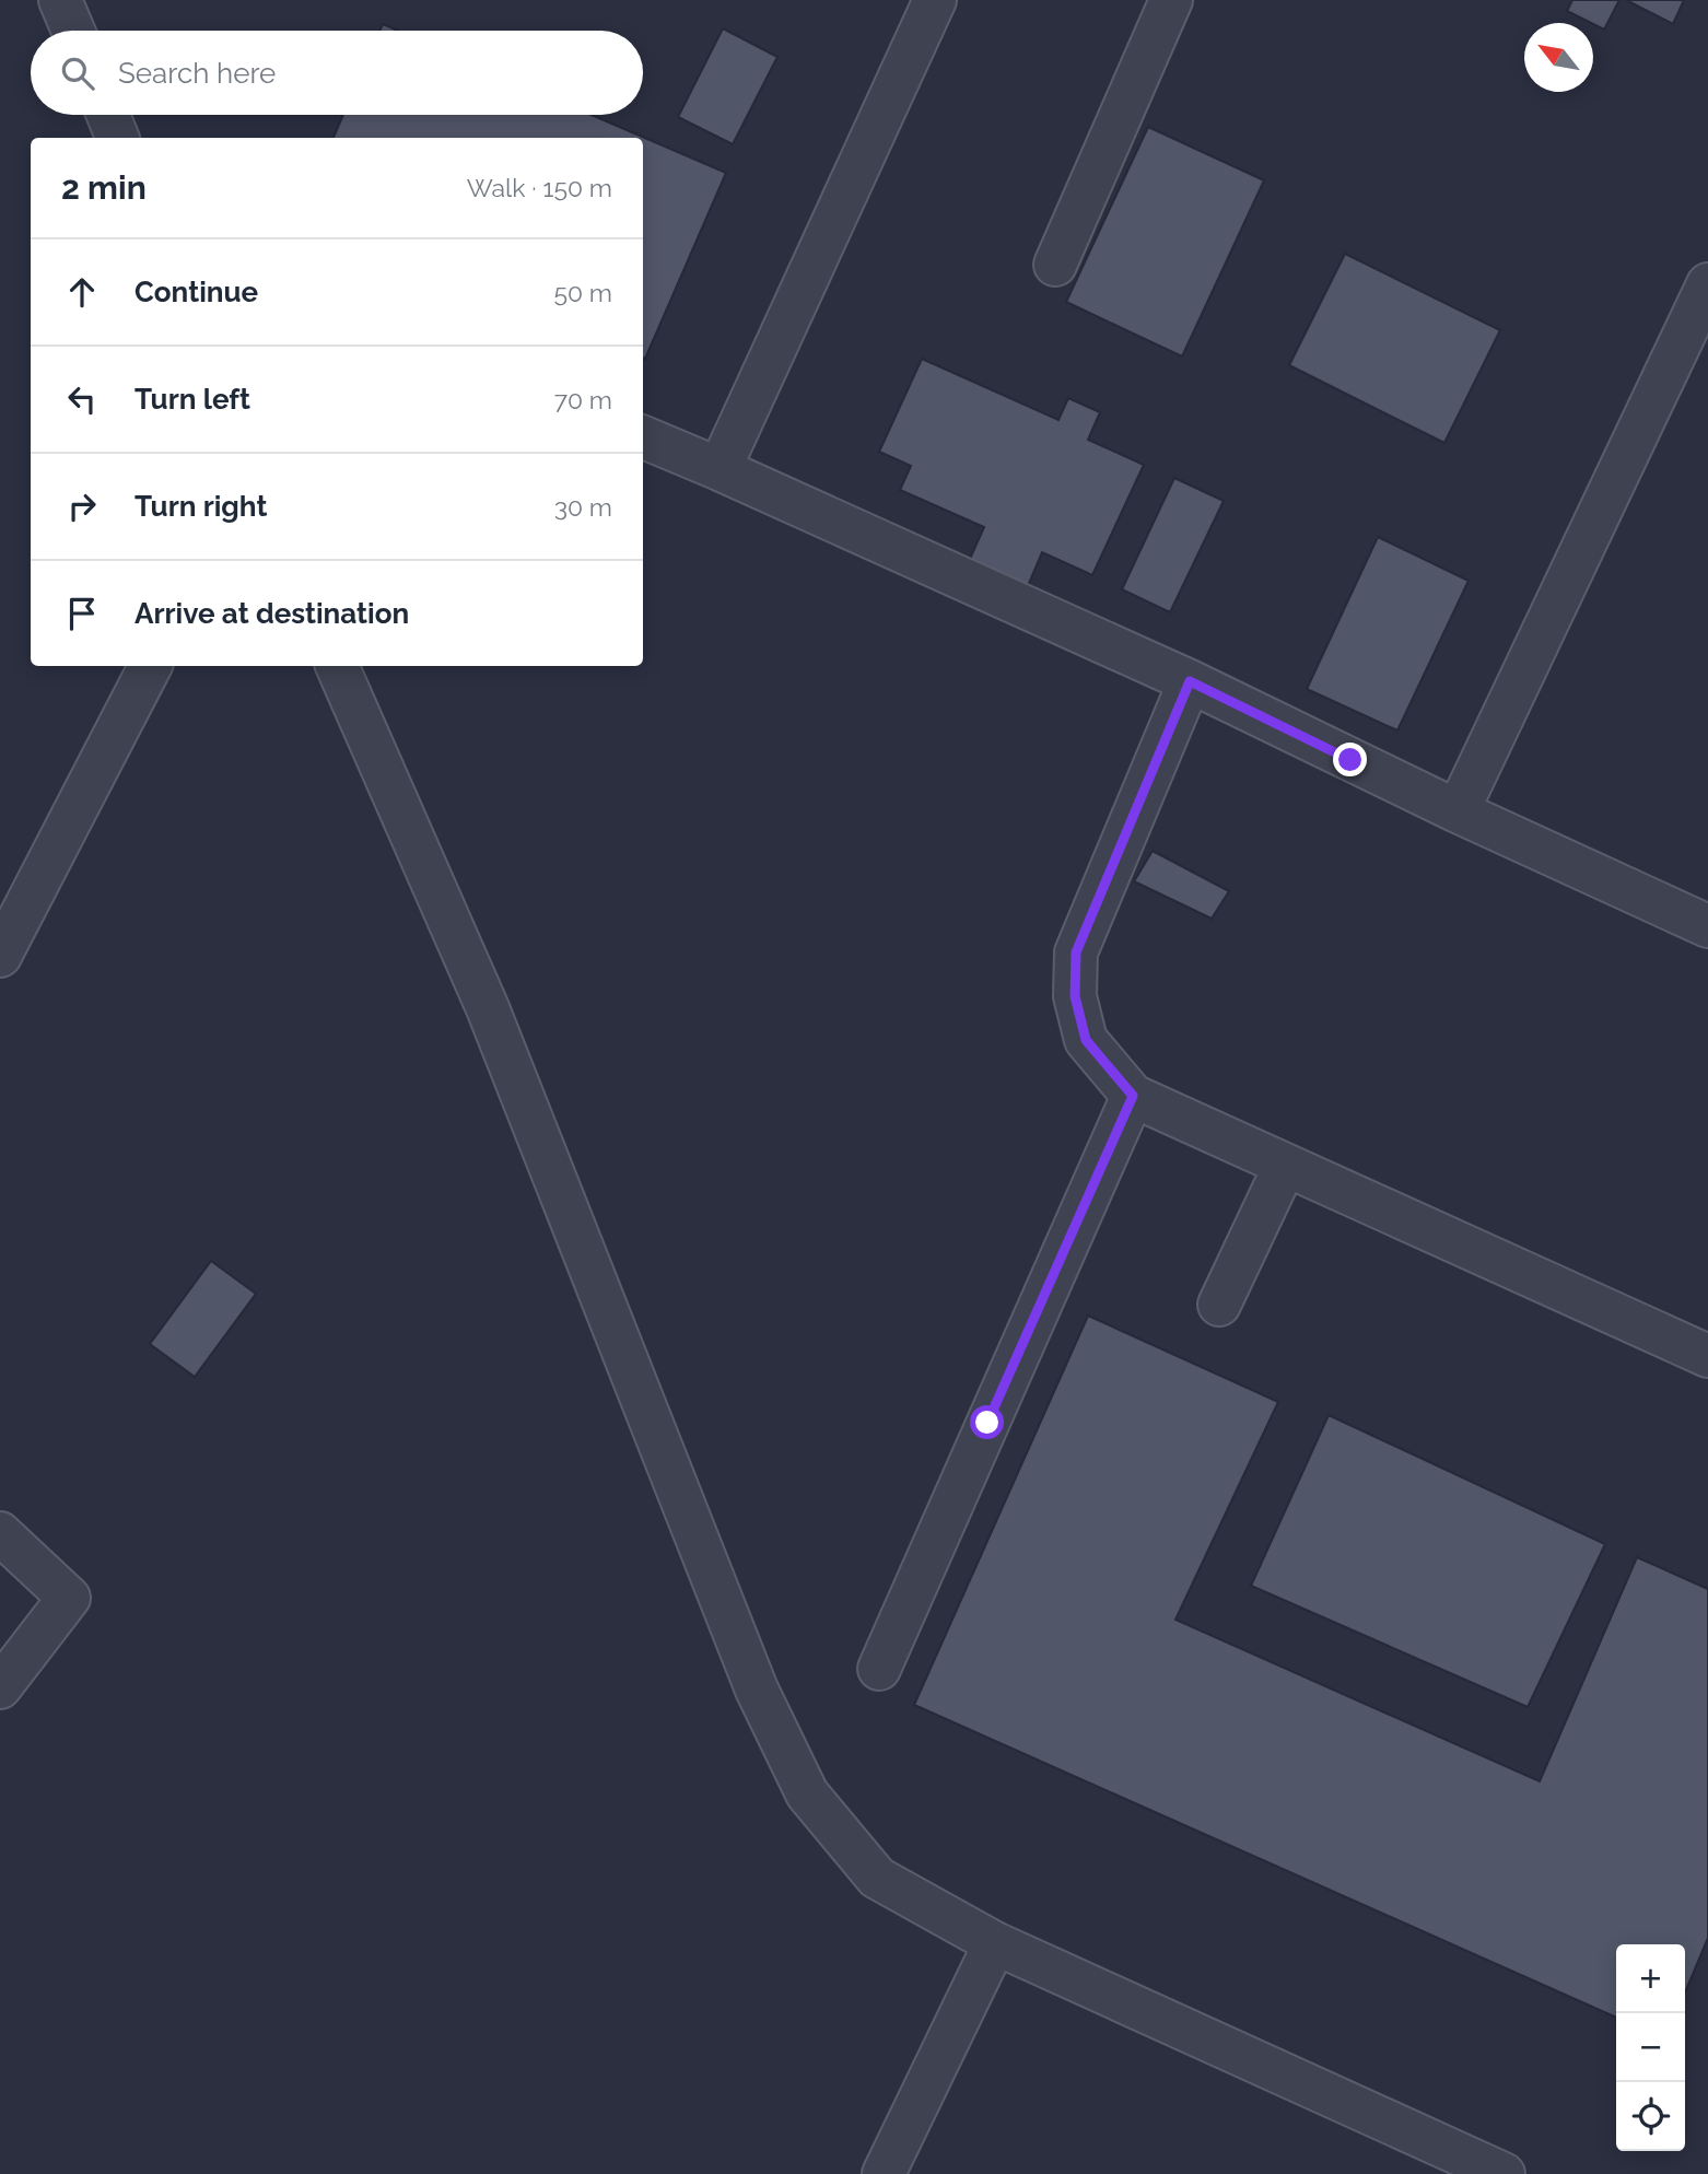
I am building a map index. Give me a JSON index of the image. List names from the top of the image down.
{
  "north": "top left",
  "page": {
    "search": "Search here",
    "heading": ["2 min", "Walk · 150 m"],
    "list": [
      ["Continue", "50 m"],
      ["Turn left", "70 m"],
      ["Turn right", "30 m"],
      "Arrive at destination"
    ],
    "map_buttons": ["+", "−"]
  }
}
